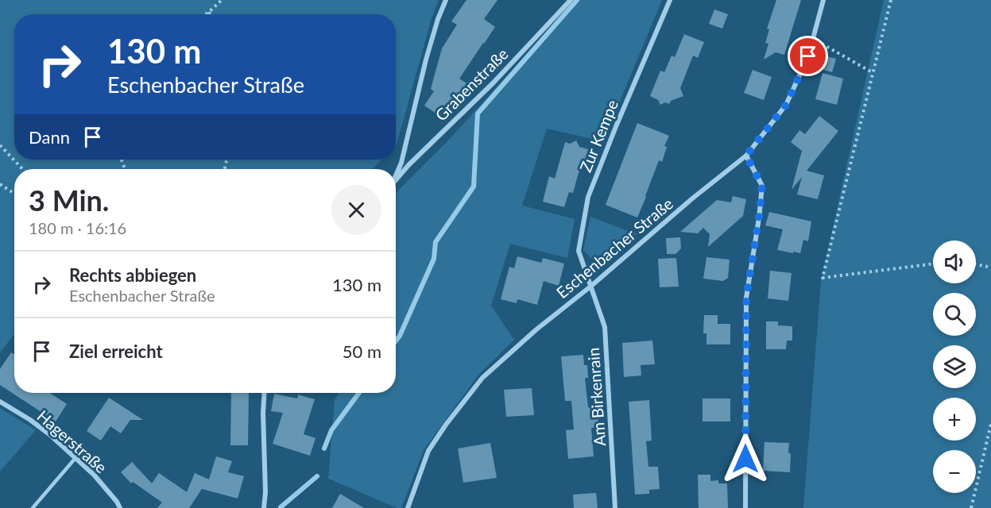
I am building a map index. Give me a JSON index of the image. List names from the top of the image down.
{
  "streets": {
    "street": [
      "Grabenstraße",
      "Zur Kempe",
      "Eschenbacher Straße",
      "Am Birkenrain",
      "Hagerstraße"
    ]
  },
  "crossings": [
    ["Zur Kempe", "Eschenbacher Straße"],
    ["Zur Kempe", "Am Birkenrain"],
    ["Eschenbacher Straße", "Am Birkenrain"]
  ],
  "page": {
    "turn": ["130 m", "Eschenbacher Straße"],
    "then": "Dann",
    "heading": ["3 Min.", "180 m · 16:16"],
    "map_buttons": ["+", "−"],
    "list": [
      {
        "name": "Rechts abbiegen",
        "note": "Eschenbacher Straße",
        "value": "130 m"
      },
      {
        "name": "Ziel erreicht",
        "value": "50 m"
      }
    ]
  }
}
